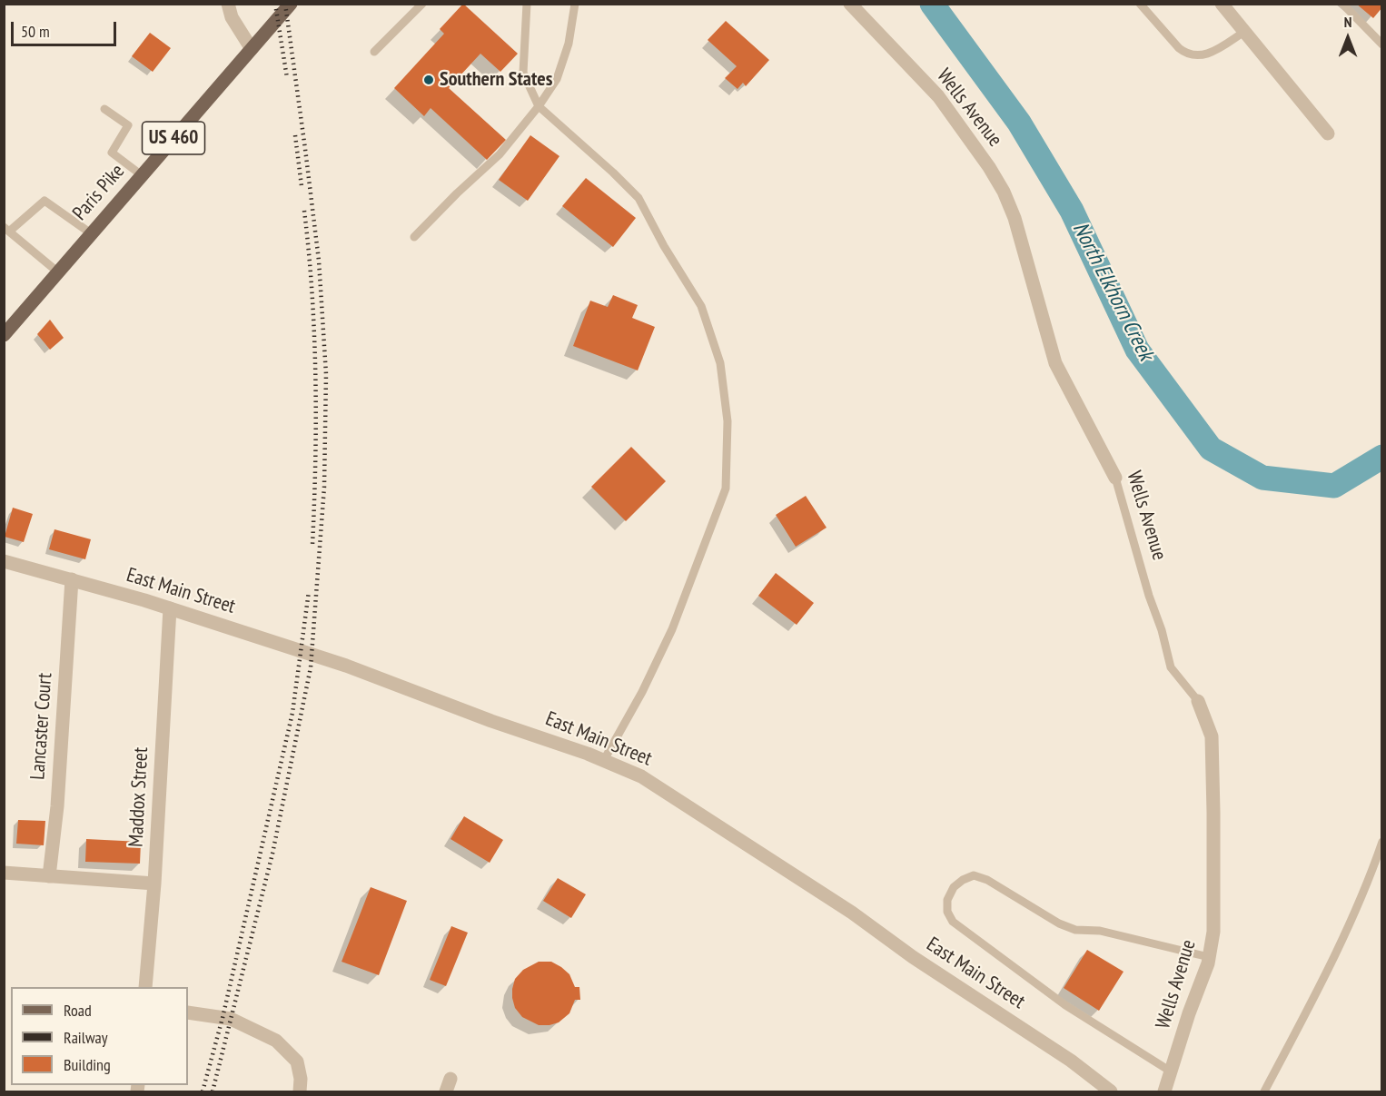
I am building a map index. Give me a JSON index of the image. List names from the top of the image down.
{
  "streets": {
    "main road": ["US 460", "Paris Pike"],
    "street": [
      "Wells Avenue",
      "East Main Street",
      "Lancaster Court",
      "Maddox Street"
    ]
  },
  "crossings": [
    ["East Main Street", "Lancaster Court"],
    ["East Main Street", "Maddox Street"]
  ],
  "water": ["North Elkhorn Creek"],
  "places": ["Southern States"],
  "legend": ["Road", "Railway", "Building"],
  "scale_bar": "50 m",
  "north": "top"
}
